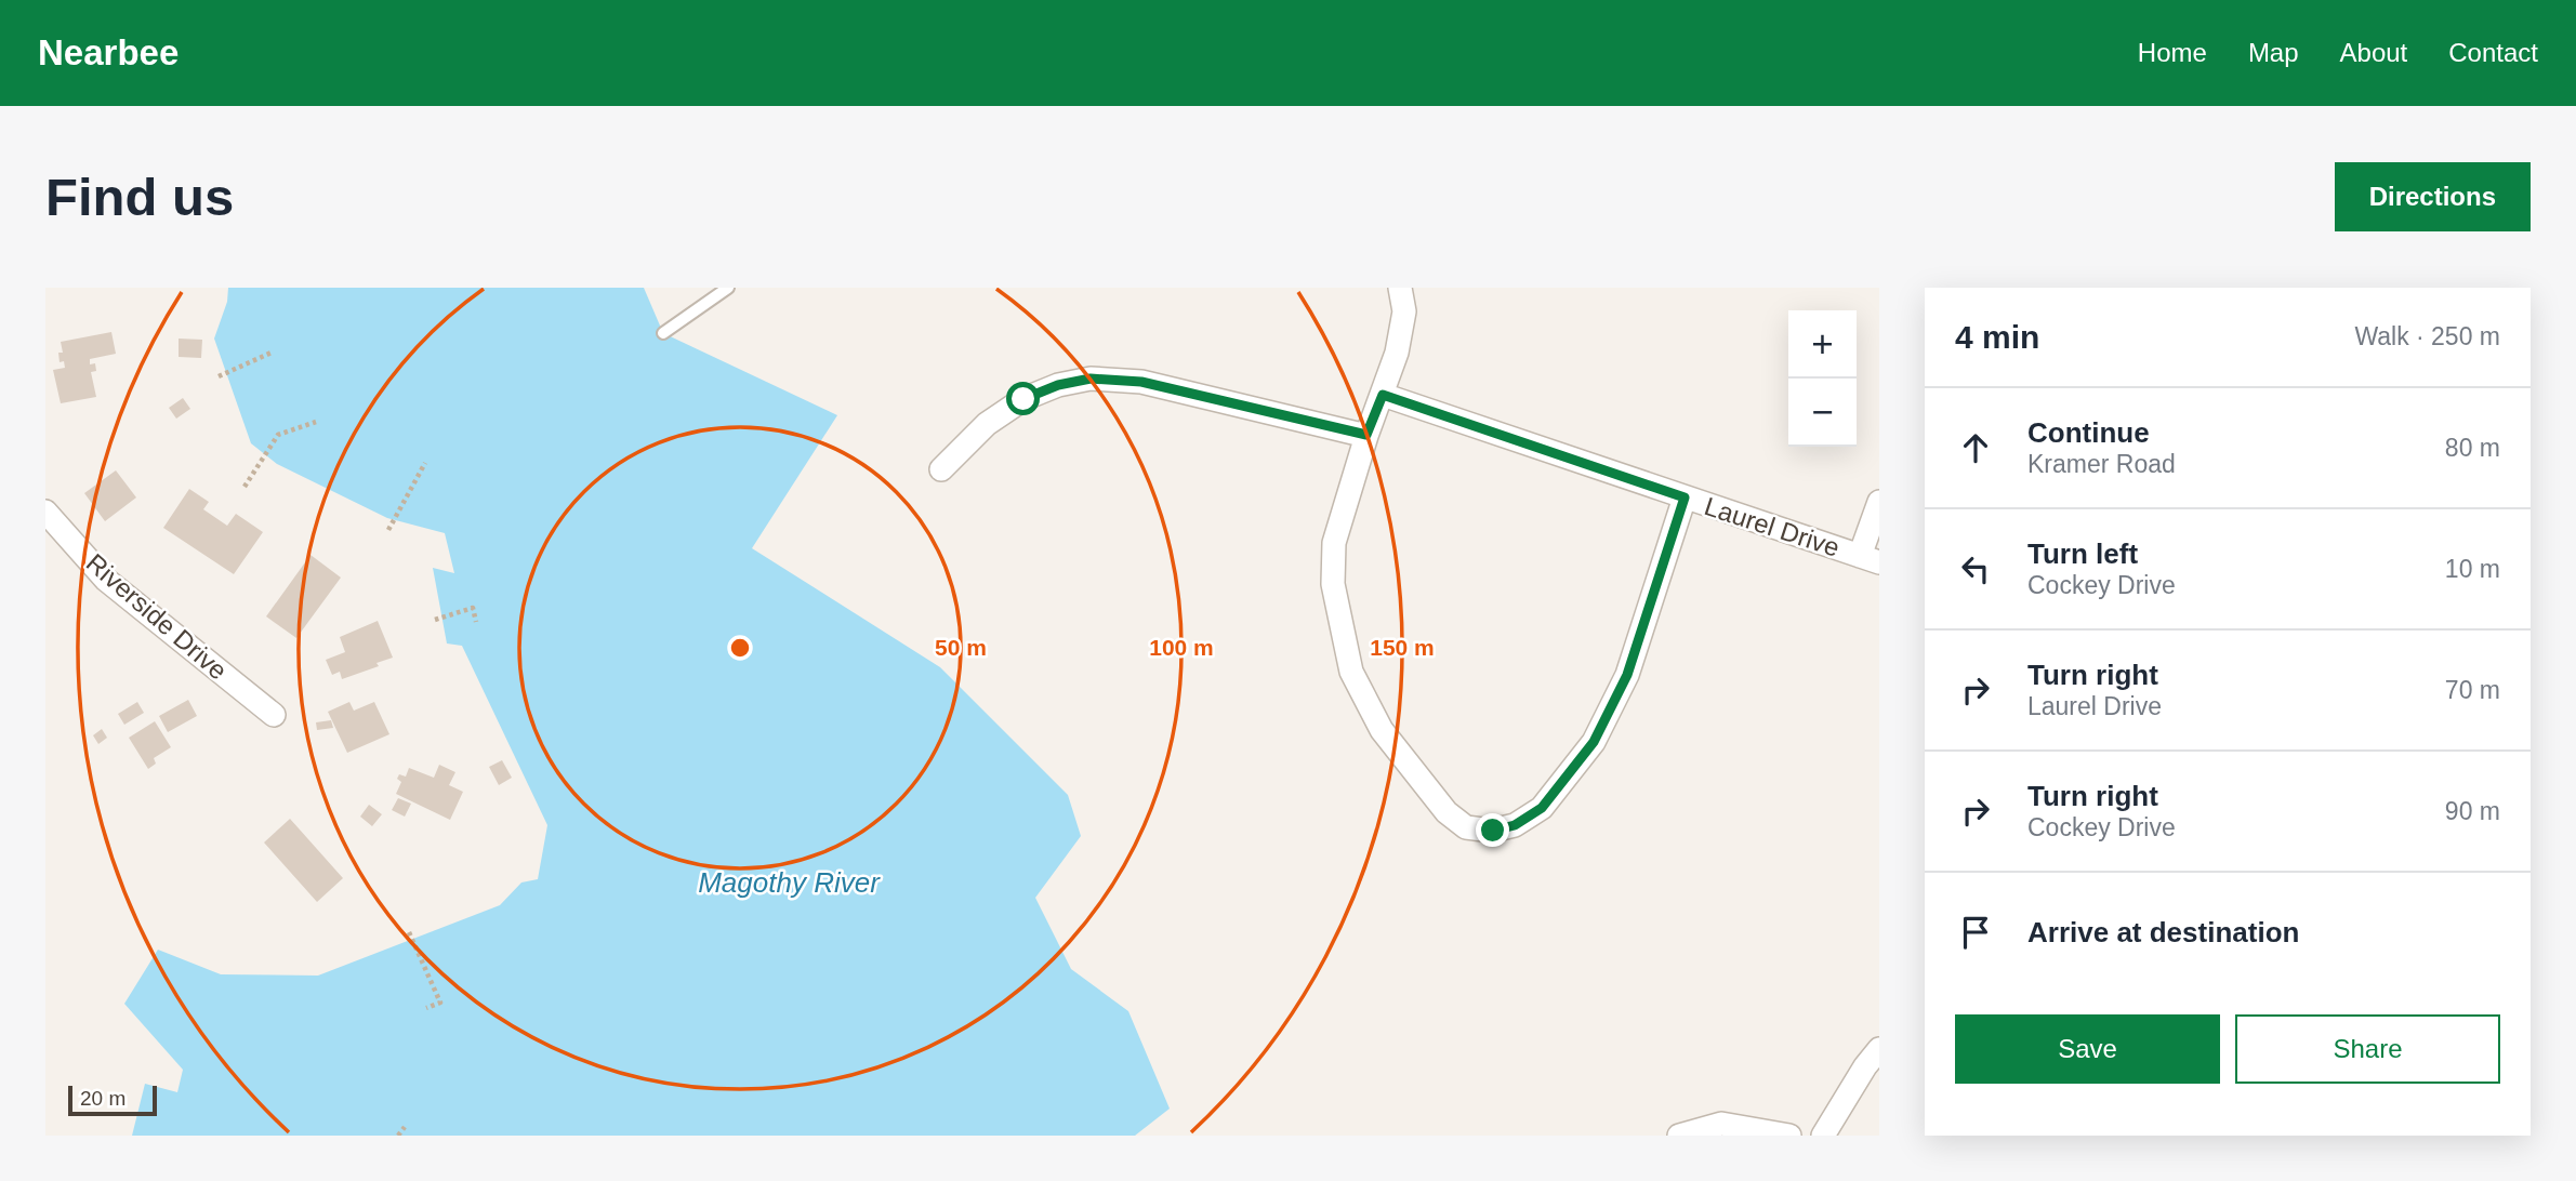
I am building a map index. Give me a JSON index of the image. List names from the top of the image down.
{
  "streets": {
    "street": ["Laurel Drive", "Riverside Drive"]
  },
  "water": ["Magothy River"],
  "scale_bar": "20 m",
  "page": {
    "header": "Nearbee",
    "nav": [
      "Home",
      "Map",
      "About",
      "Contact"
    ],
    "buttons": [
      "Directions",
      ["Save", "Share"]
    ],
    "title": "Find us",
    "heading": ["4 min", "Walk · 250 m"],
    "map_buttons": ["+", "−"],
    "list": [
      ["Continue", "Kramer Road", "80 m"],
      ["Turn left", "Cockey Drive", "10 m"],
      ["Turn right", "Laurel Drive", "70 m"],
      ["Turn right", "Cockey Drive", "90 m"],
      "Arrive at destination"
    ],
    "scale": "20 m"
  },
  "rings": ["50 m", "100 m", "150 m"]
}
